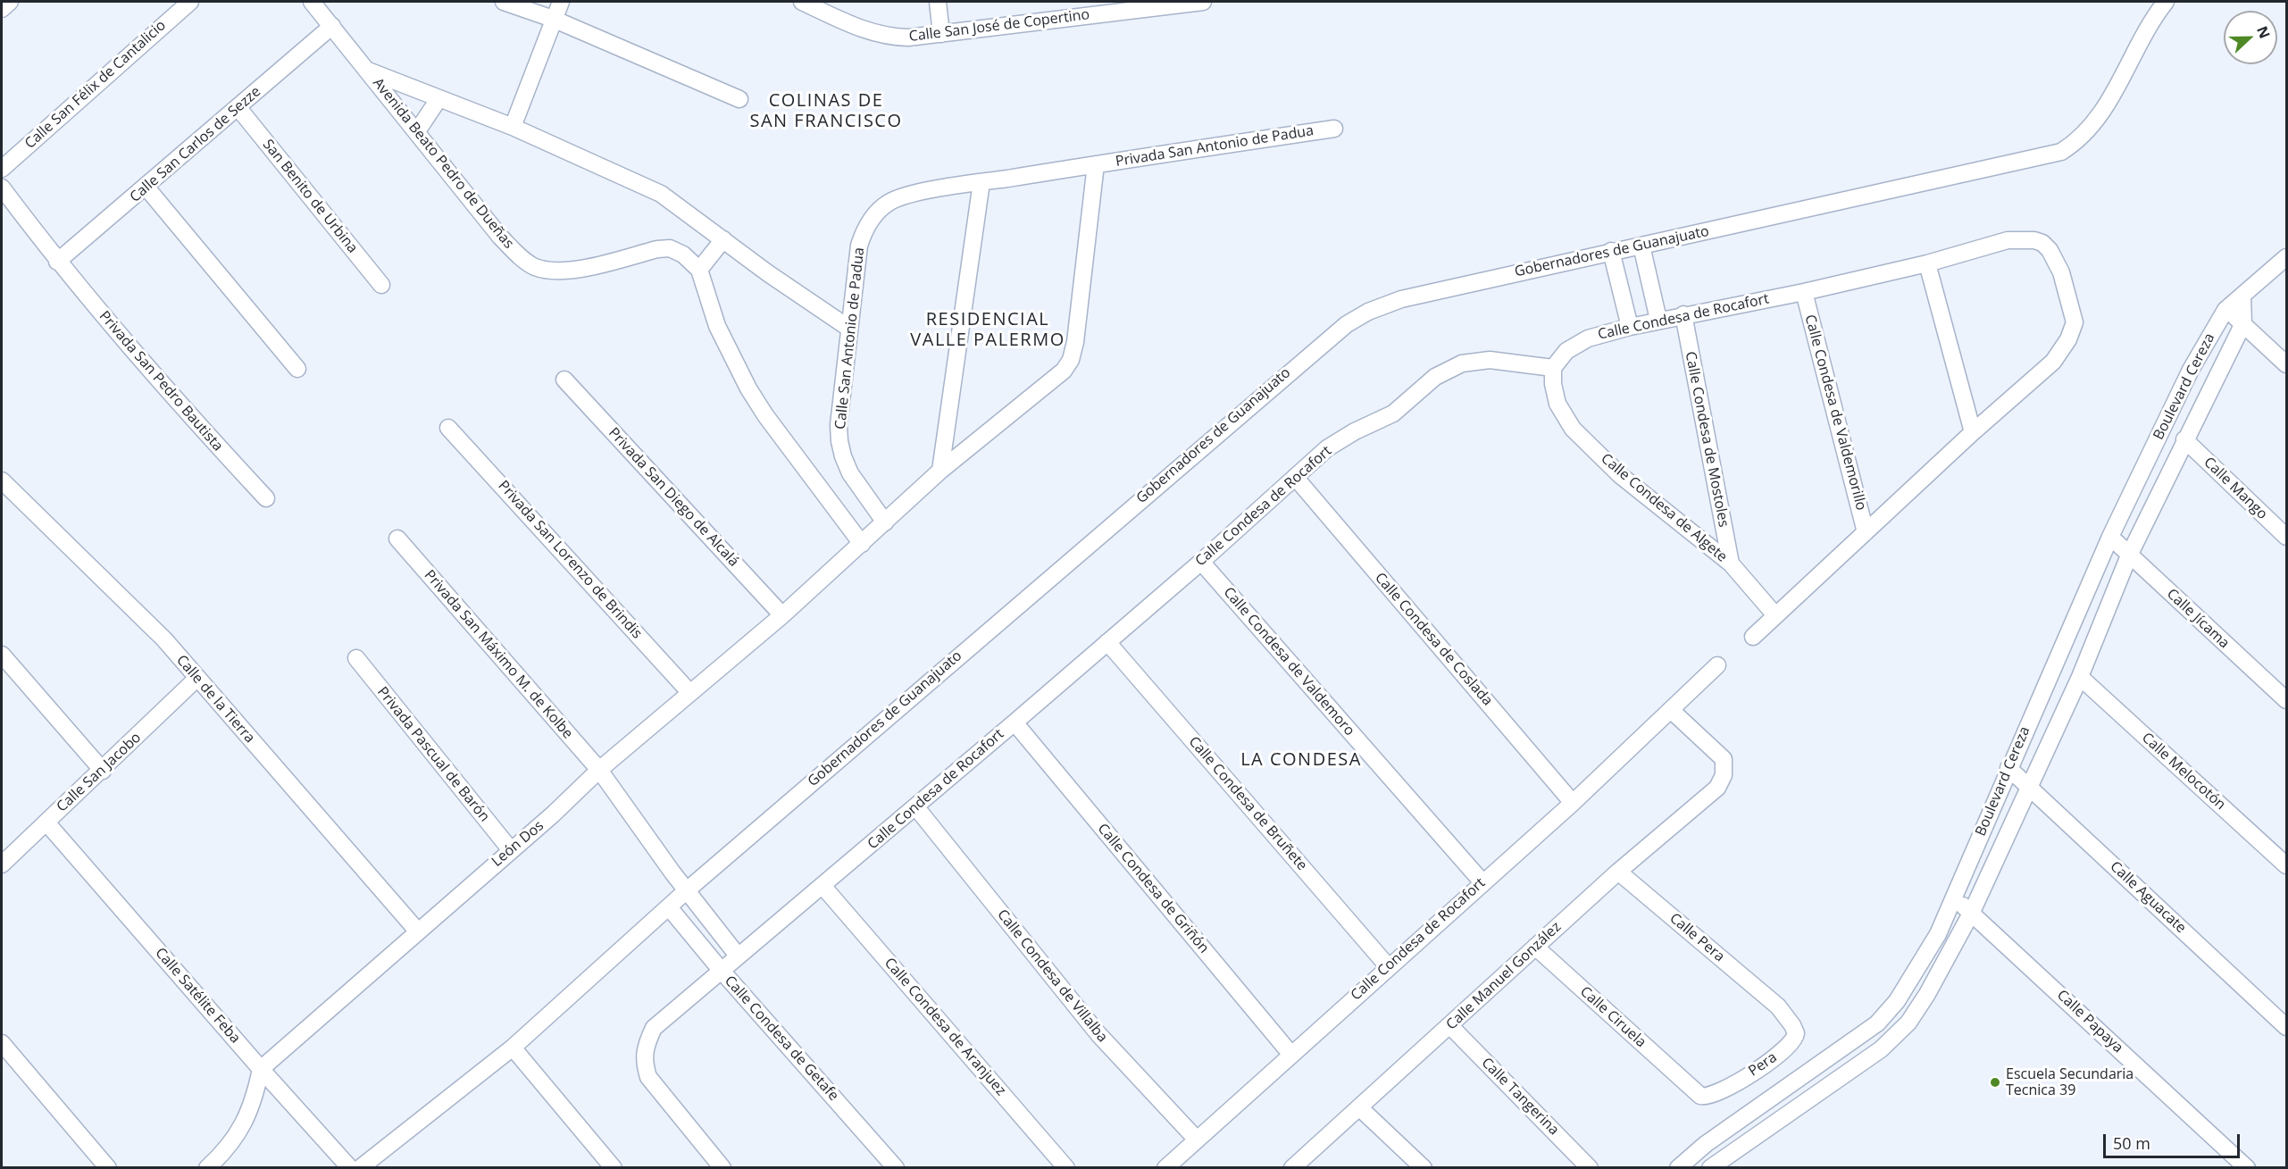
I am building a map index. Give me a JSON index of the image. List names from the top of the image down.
{
  "streets": {
    "street": [
      "Calle San José de Copertino",
      "Calle San Félix de Cantalicio",
      "Calle San Carlos de Sezze",
      "Privada San Antonio de Padua",
      "Avenida Beato Pedro de Dueñas",
      "San Benito de Urbina",
      "Gobernadores de Guanajuato",
      "Calle Condesa de Rocafort",
      "Calle San Antonio de Padua",
      "Privada San Pedro Bautista",
      "Boulevard Cereza",
      "Calle Condesa de Valdemorillo",
      "Calle Condesa de Mostoles",
      "Calle Mango",
      "Privada San Diego de Alcalá",
      "Calle Condesa de Algete",
      "Privada San Lorenzo de Brindis",
      "Calle Jícama",
      "Calle Condesa de Coslada",
      "Privada San Máximo M. de Kolbe",
      "Calle Condesa de Valdemoro",
      "Calle de la Tierra",
      "Privada Pascual de Barón",
      "Calle Melocotón",
      "Calle San Jacobo",
      "Calle Condesa de Bruñete",
      "León Dos",
      "Calle Condesa de Griñón",
      "Calle Aguacate",
      "Calle Pera",
      "Calle Condesa de Villalba",
      "Calle Manuel González",
      "Calle Satélite Feba",
      "Calle Ciruela",
      "Calle Papaya",
      "Calle Condesa de Aranjuez",
      "Calle Condesa de Getafe",
      "Pera",
      "Calle Tangerina"
    ]
  },
  "crossings": [
    ["Calle San Carlos de Sezze", "Avenida Beato Pedro de Dueñas"],
    ["Calle San Carlos de Sezze", "San Benito de Urbina"],
    ["Calle San Carlos de Sezze", "Privada San Pedro Bautista"],
    ["Privada San Antonio de Padua", "Calle San Antonio de Padua"],
    ["Privada San Antonio de Padua", "León Dos"],
    ["Avenida Beato Pedro de Dueñas", "Calle San Antonio de Padua"],
    ["Gobernadores de Guanajuato", "Privada San Máximo M. de Kolbe"],
    ["Gobernadores de Guanajuato", "Calle Condesa de Getafe"],
    ["Calle Condesa de Rocafort", "Calle Condesa de Valdemorillo"],
    ["Calle Condesa de Rocafort", "Calle Condesa de Mostoles"],
    ["Calle Condesa de Rocafort", "Calle Condesa de Algete"],
    ["Calle Condesa de Rocafort", "Calle Condesa de Coslada"],
    ["Calle Condesa de Rocafort", "Calle Condesa de Valdemoro"],
    ["Calle Condesa de Rocafort", "Calle Condesa de Bruñete"],
    ["Calle Condesa de Rocafort", "Calle Condesa de Griñón"],
    ["Calle Condesa de Rocafort", "Calle Condesa de Villalba"],
    ["Calle Condesa de Rocafort", "Calle Manuel González"],
    ["Calle Condesa de Rocafort", "Calle Condesa de Aranjuez"],
    ["Calle Condesa de Rocafort", "Calle Condesa de Getafe"],
    ["Calle San Antonio de Padua", "León Dos"],
    ["Boulevard Cereza", "Calle Mango"],
    ["Boulevard Cereza", "Calle Jícama"],
    ["Boulevard Cereza", "Calle Melocotón"],
    ["Boulevard Cereza", "Calle Aguacate"],
    ["Boulevard Cereza", "Calle Papaya"],
    ["Calle Condesa de Mostoles", "Calle Condesa de Algete"],
    ["Privada San Diego de Alcalá", "León Dos"],
    ["Privada San Lorenzo de Brindis", "León Dos"],
    ["Privada San Máximo M. de Kolbe", "León Dos"],
    ["Privada San Máximo M. de Kolbe", "Calle Condesa de Getafe"],
    ["Calle de la Tierra", "Calle San Jacobo"],
    ["Calle de la Tierra", "León Dos"],
    ["Privada Pascual de Barón", "León Dos"],
    ["Calle San Jacobo", "Calle Satélite Feba"],
    ["León Dos", "Calle Satélite Feba"],
    ["Calle Pera", "Calle Manuel González"],
    ["Calle Pera", "Pera"],
    ["Calle Manuel González", "Calle Ciruela"],
    ["Calle Manuel González", "Calle Tangerina"],
    ["Calle Ciruela", "Pera"]
  ],
  "districts": ["COLINAS DE SAN FRANCISCO", "RESIDENCIAL VALLE PALERMO", "LA CONDESA"],
  "places": ["Escuela Secundaria Tecnica 39"],
  "scale_bar": "50 m",
  "north": "right"
}
